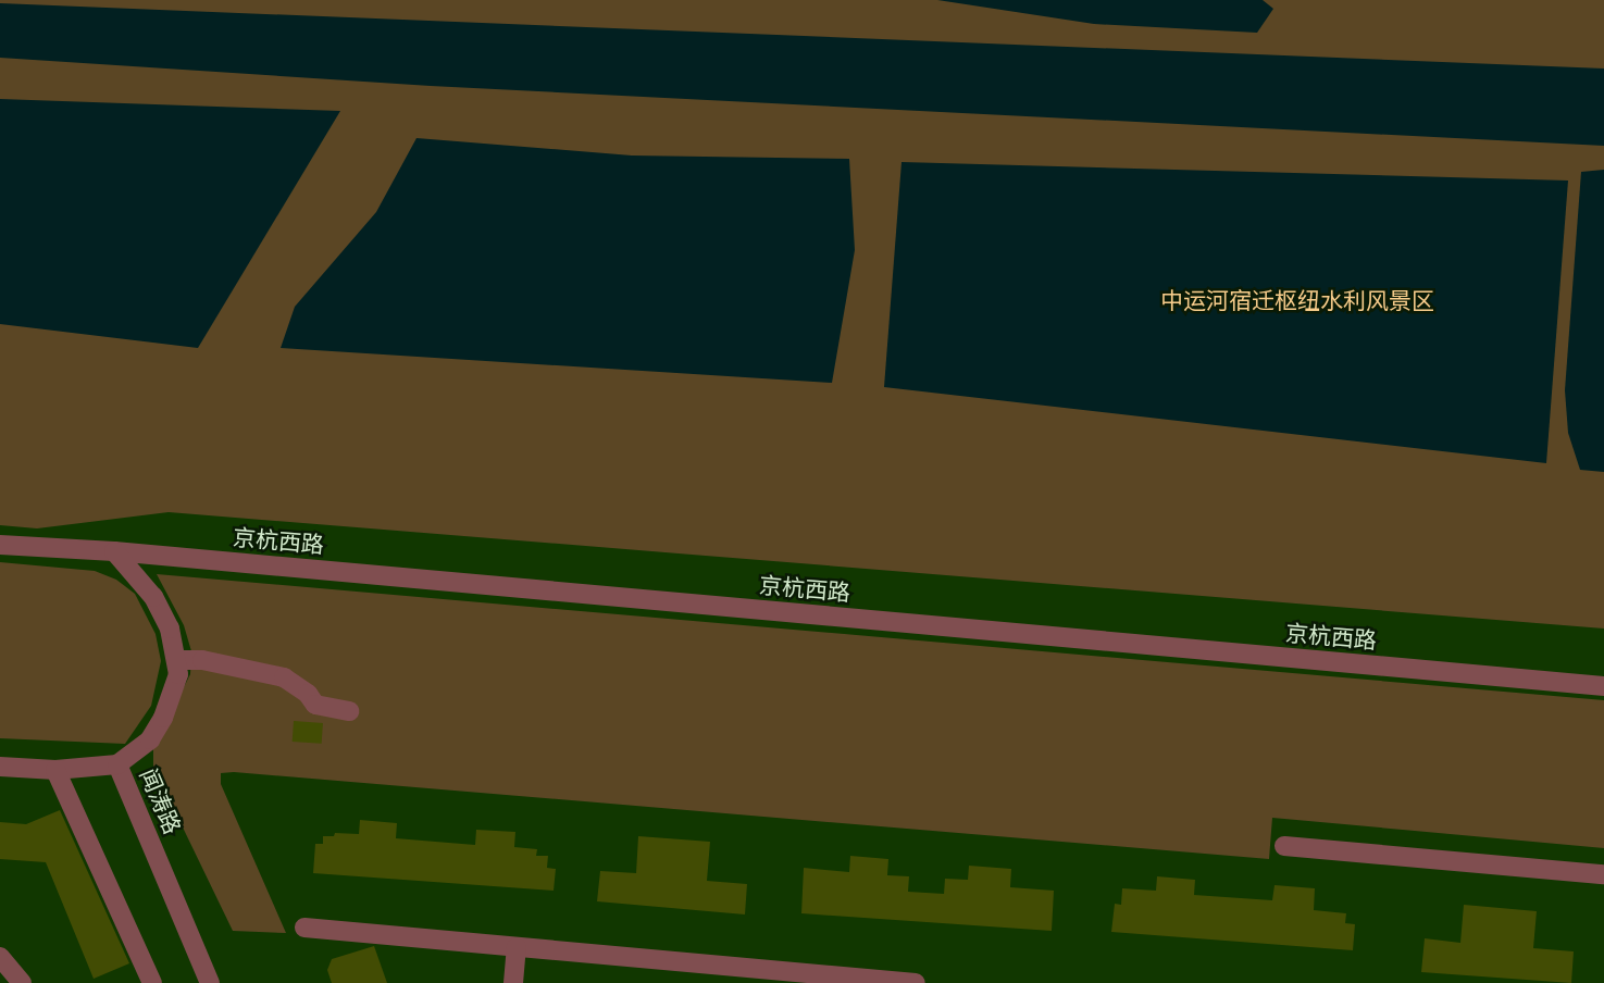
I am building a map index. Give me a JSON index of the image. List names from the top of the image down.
{
  "streets": {
    "street": ["京杭西路", "闻涛路"]
  },
  "crossings": [
    ["京杭西路", "闻涛路"]
  ],
  "parks": ["中运河宿迁枢纽水利风景区"]
}
